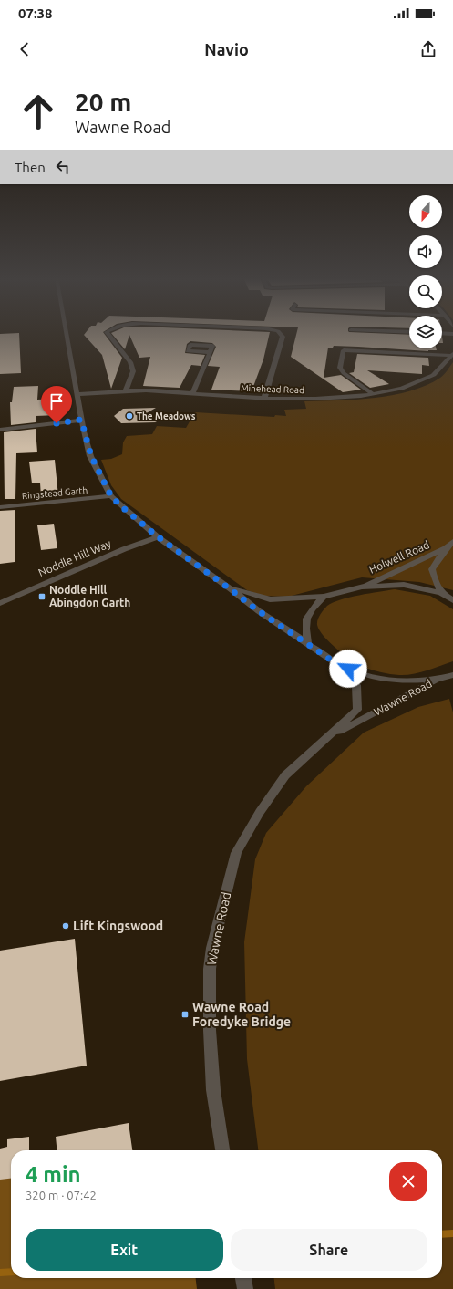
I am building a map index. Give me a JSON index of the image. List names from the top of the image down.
{
  "streets": {
    "street": [
      "Minehead Road",
      "Ringstead Garth",
      "Holwell Road",
      "Noddle Hill Way",
      "Wawne Road"
    ]
  },
  "places": {
    "other": ["The Meadows", "Lift Kingswood"],
    "transit": ["Noddle Hill Abingdon Garth", "Wawne Road Foredyke Bridge"]
  },
  "north": "bottom",
  "page": {
    "status": "07:38",
    "header": "Navio",
    "turn": ["20 m", "Wawne Road"],
    "then": "Then",
    "heading": ["4 min", "320 m · 07:42"],
    "buttons": ["Exit", "Share"]
  }
}
